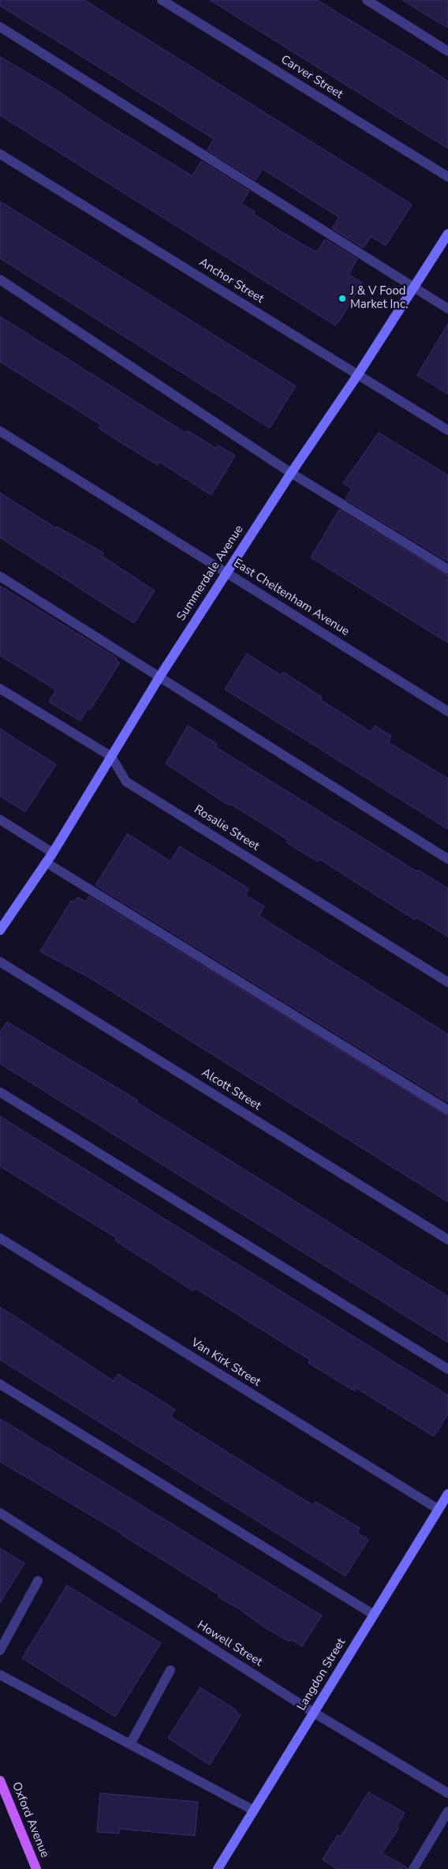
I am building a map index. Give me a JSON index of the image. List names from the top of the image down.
{
  "streets": {
    "main road": ["Summerdale Avenue", "Langdon Street", "Oxford Avenue"],
    "street": [
      "Carver Street",
      "Anchor Street",
      "East Cheltenham Avenue",
      "Rosalie Street",
      "Alcott Street",
      "Van Kirk Street",
      "Howell Street"
    ]
  },
  "crossings": [
    ["Anchor Street", "Summerdale Avenue"],
    ["Summerdale Avenue", "East Cheltenham Avenue"],
    ["Summerdale Avenue", "Rosalie Street"],
    ["Van Kirk Street", "Langdon Street"],
    ["Howell Street", "Langdon Street"]
  ],
  "places": ["J & V Food Market Inc."]
}
